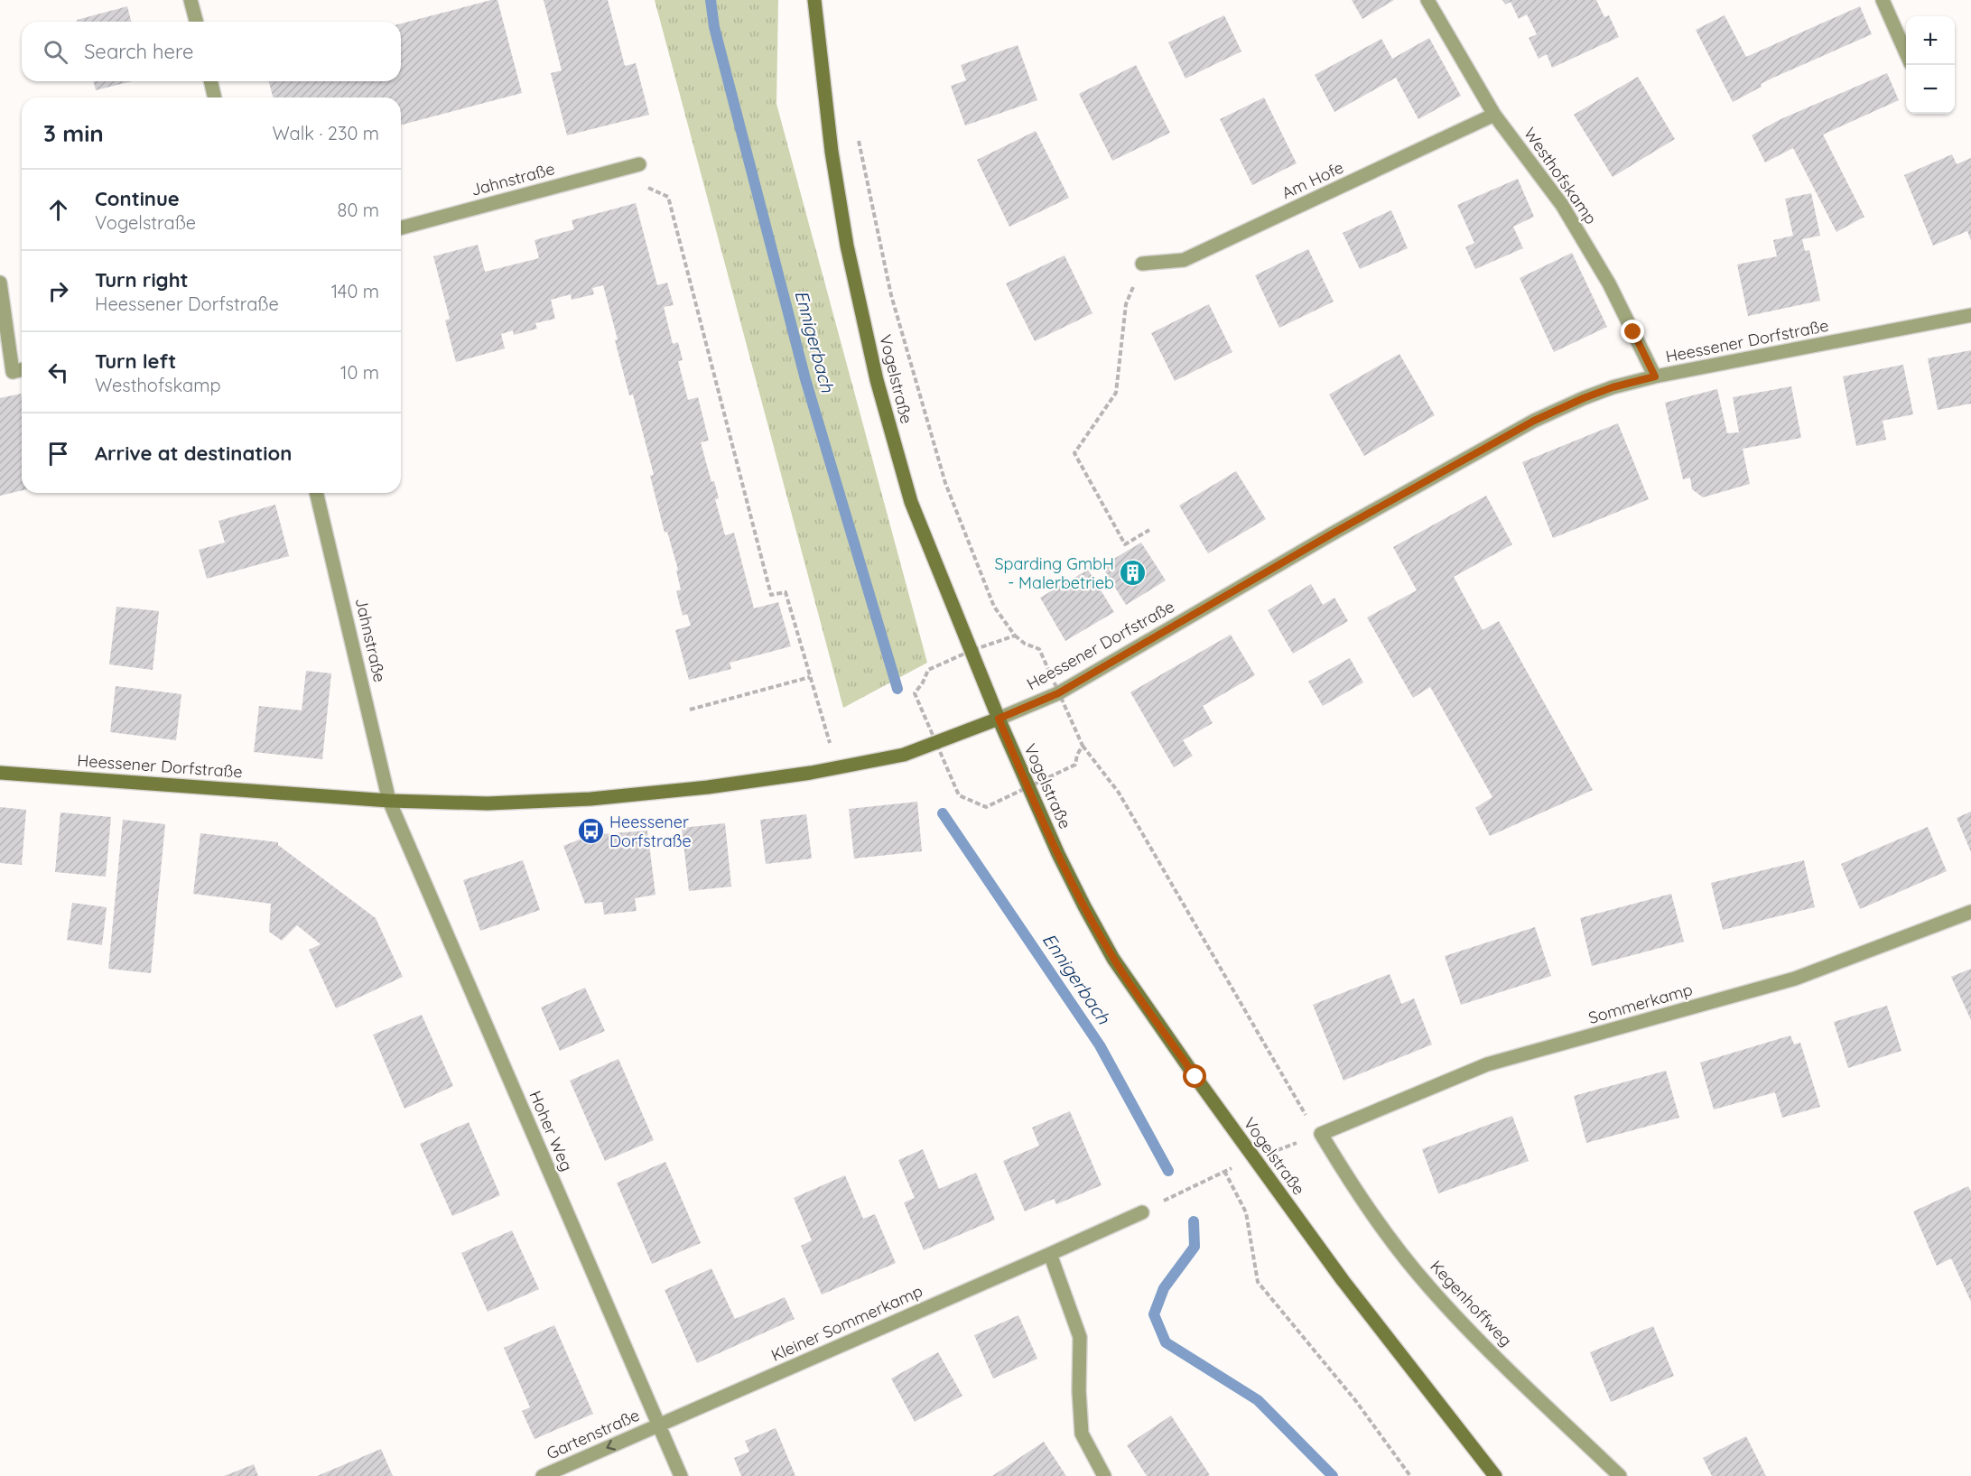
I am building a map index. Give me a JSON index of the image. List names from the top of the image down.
{
  "streets": {
    "street": [
      "Westhofskamp",
      "Jahnstraße",
      "Am Hofe",
      "Heessener Dorfstraße",
      "Vogelstraße",
      "Sommerkamp",
      "Hoher Weg",
      "Kegenhoffweg",
      "Kleiner Sommerkamp",
      "Gartenstraße"
    ]
  },
  "crossings": [
    ["Westhofskamp", "Am Hofe"],
    ["Westhofskamp", "Heessener Dorfstraße"],
    ["Jahnstraße", "Heessener Dorfstraße"],
    ["Jahnstraße", "Hoher Weg"],
    ["Heessener Dorfstraße", "Vogelstraße"],
    ["Heessener Dorfstraße", "Hoher Weg"],
    ["Sommerkamp", "Kegenhoffweg"],
    ["Hoher Weg", "Kleiner Sommerkamp"],
    ["Hoher Weg", "Gartenstraße"],
    ["Kleiner Sommerkamp", "Gartenstraße"]
  ],
  "one_way": ["Gartenstraße"],
  "water": ["Ennigerbach"],
  "places": {
    "building": ["Sparding GmbH - Malerbetrieb"],
    "bus stop": ["Heessener Dorfstraße"]
  },
  "page": {
    "map_buttons": ["+", "−"],
    "search": "Search here",
    "heading": ["3 min", "Walk · 230 m"],
    "list": [
      ["Continue", "Vogelstraße", "80 m"],
      ["Turn right", "Heessener Dorfstraße", "140 m"],
      ["Turn left", "Westhofskamp", "10 m"],
      "Arrive at destination"
    ]
  }
}
